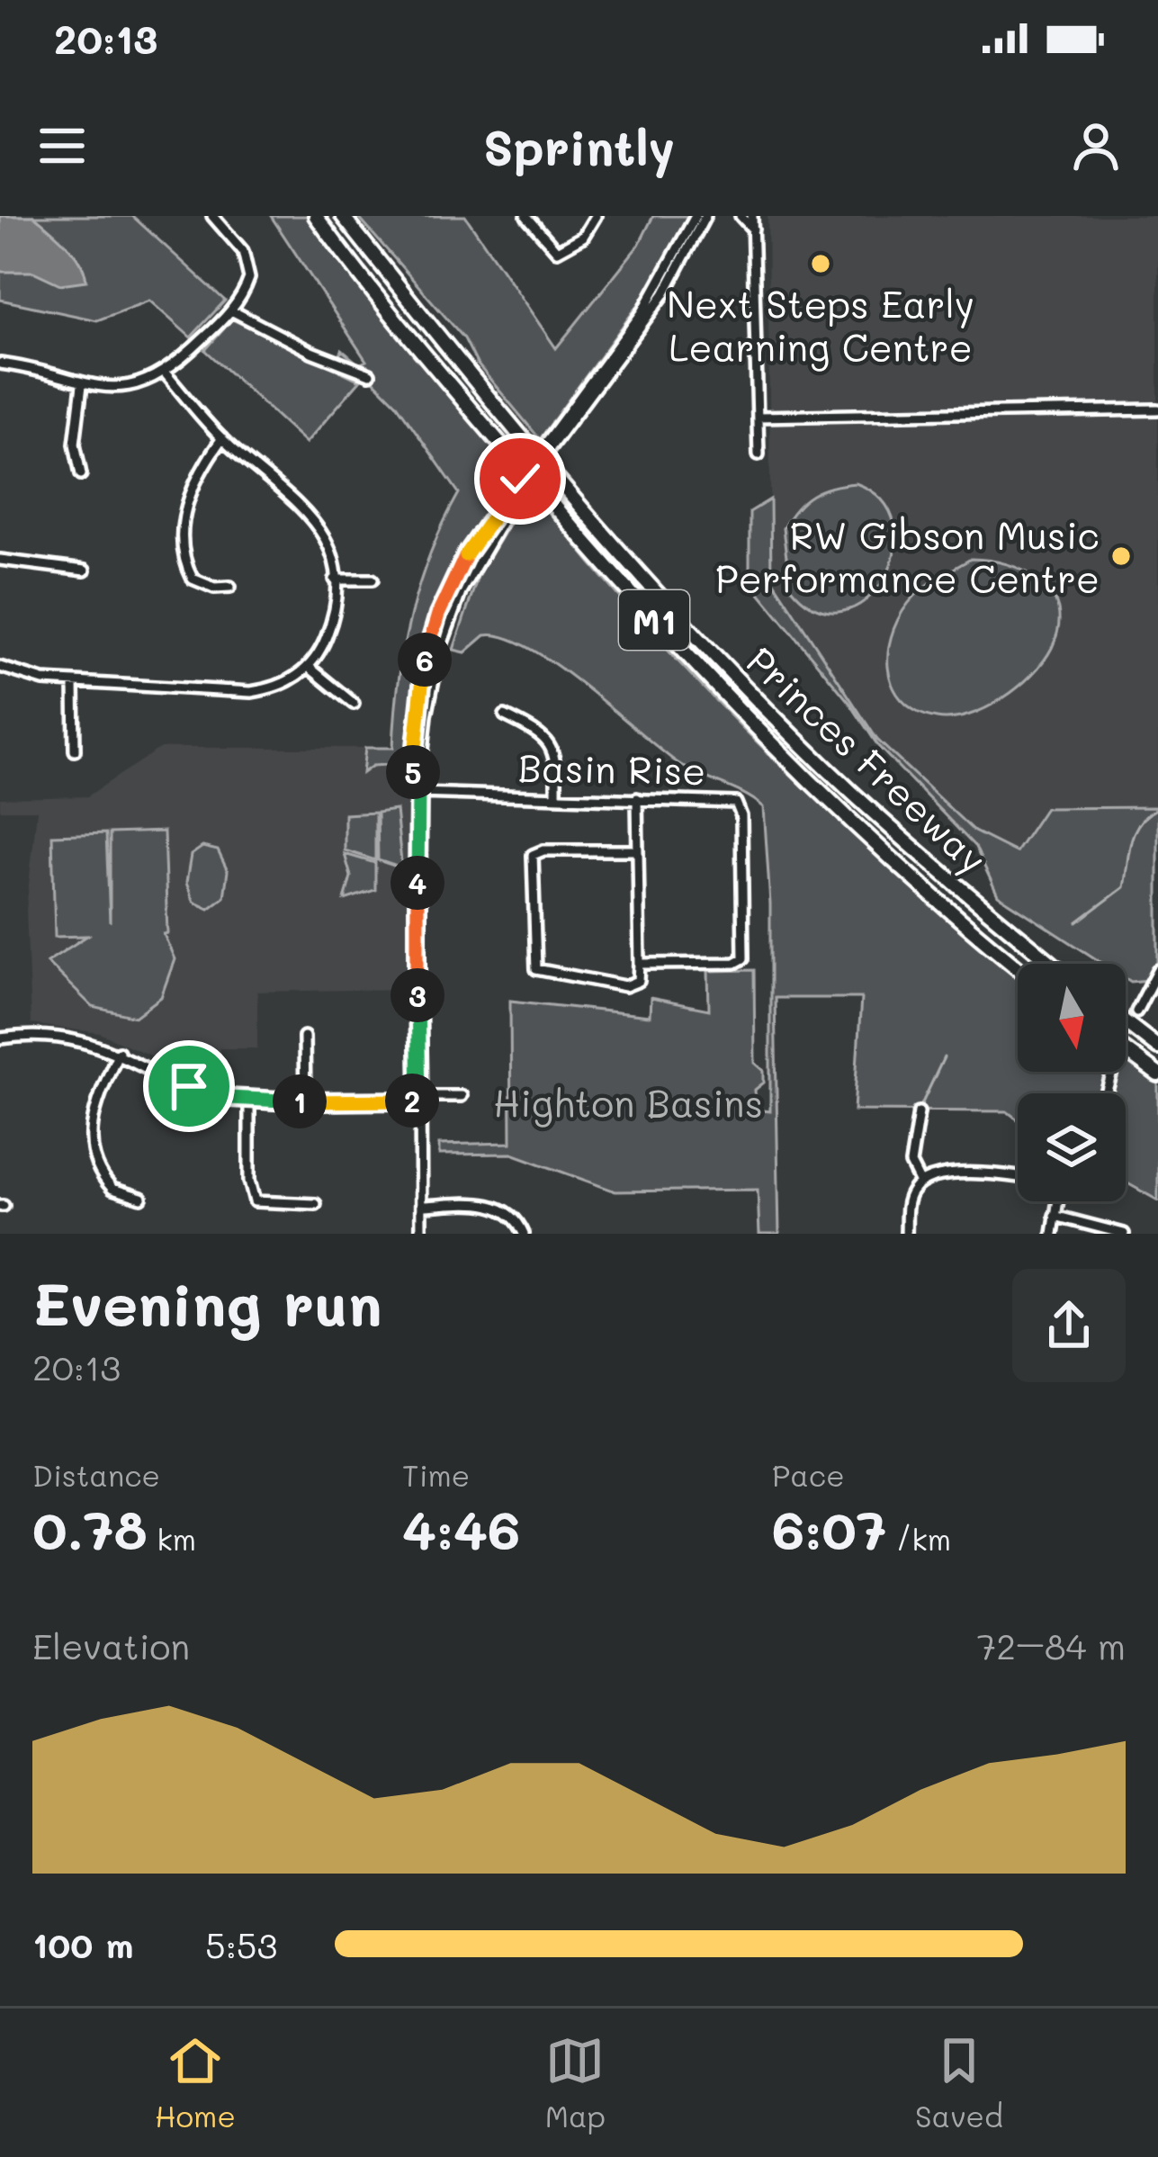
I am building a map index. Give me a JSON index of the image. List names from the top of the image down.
{
  "streets": {
    "highway": ["M1", "Princes Freeway"],
    "street": ["Basin Rise"]
  },
  "parks": ["Highton Basins"],
  "places": ["Next Steps Early Learning Centre", "RW Gibson Music Performance Centre"],
  "north": "bottom",
  "page": {
    "status": "20:13",
    "header": "Sprintly",
    "pins": [
      "6",
      "5",
      "4",
      "3",
      "2",
      "1"
    ],
    "heading": ["Evening run", "20:13"],
    "stats": [
      ["Distance", "0.78 km"],
      ["Time", "4:46"],
      ["Pace", "6:07 /km"]
    ],
    "chart": ["Elevation", "72–84 m"],
    "list": [
      {
        "name": "100 m",
        "note": "5:53"
      }
    ],
    "tabs": ["Home", "Map", "Saved"]
  }
}
